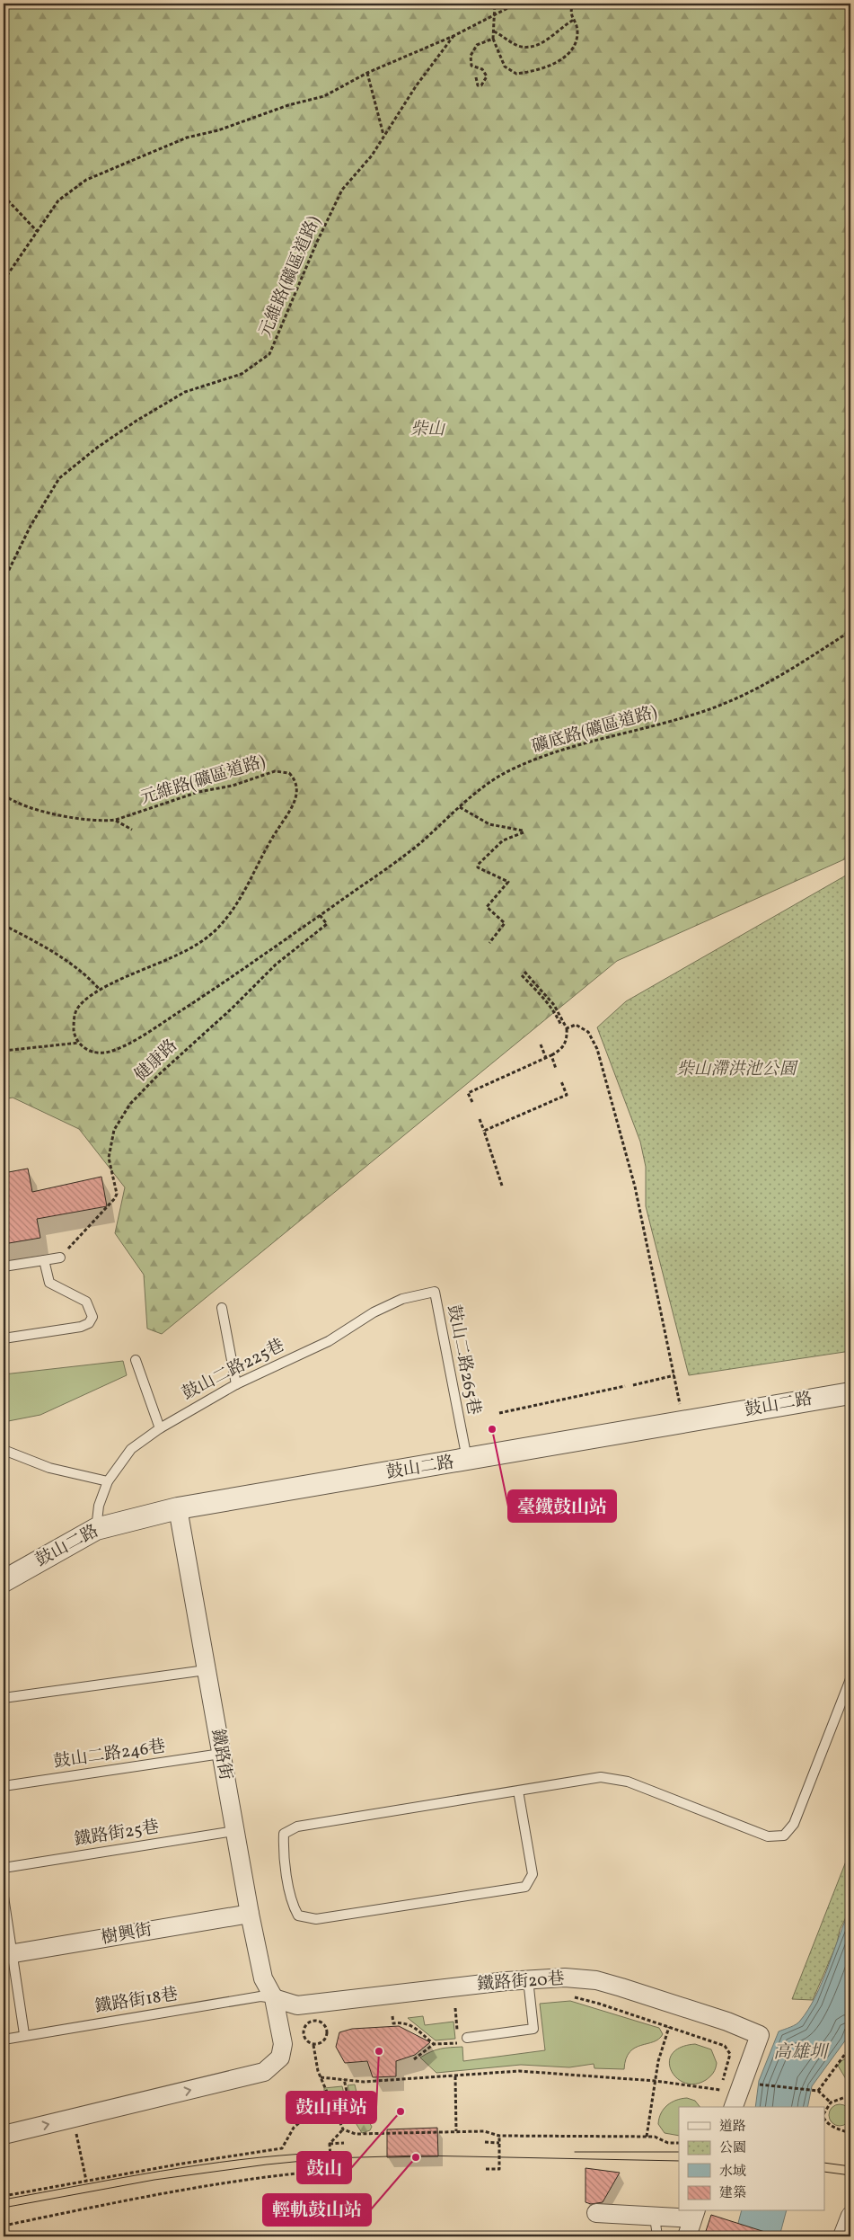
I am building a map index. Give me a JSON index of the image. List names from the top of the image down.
{
  "streets": {
    "street": [
      "鼓山二路",
      "鐵路街",
      "樹興街",
      "鐵路街20巷"
    ],
    "lane": [
      "鼓山二路265巷",
      "鼓山二路225巷",
      "鼓山二路246巷",
      "鐵路街25巷",
      "鐵路街18巷"
    ],
    "path": ["元維路(礦區道路)", "礦底路(礦區道路)", "健康路"]
  },
  "crossings": [
    ["礦底路(礦區道路)", "健康路"],
    ["鼓山二路265巷", "鼓山二路225巷"],
    ["鼓山二路265巷", "鼓山二路"],
    ["鼓山二路225巷", "鼓山二路"],
    ["鼓山二路", "鐵路街"],
    ["鼓山二路246巷", "鐵路街"],
    ["鐵路街", "鐵路街25巷"],
    ["鐵路街", "樹興街"],
    ["鐵路街", "鐵路街20巷"],
    ["鐵路街", "鐵路街18巷"],
    ["鐵路街20巷", "鐵路街18巷"]
  ],
  "one_way": ["鐵路街"],
  "water": ["高雄圳"],
  "parks": ["柴山", "柴山滯洪池公園"],
  "places": [
    "臺鐵鼓山站",
    "鼓山車站",
    "鼓山",
    "輕軌鼓山站"
  ],
  "legend": [
    "道路",
    "公園",
    "水域",
    "建築"
  ]
}
